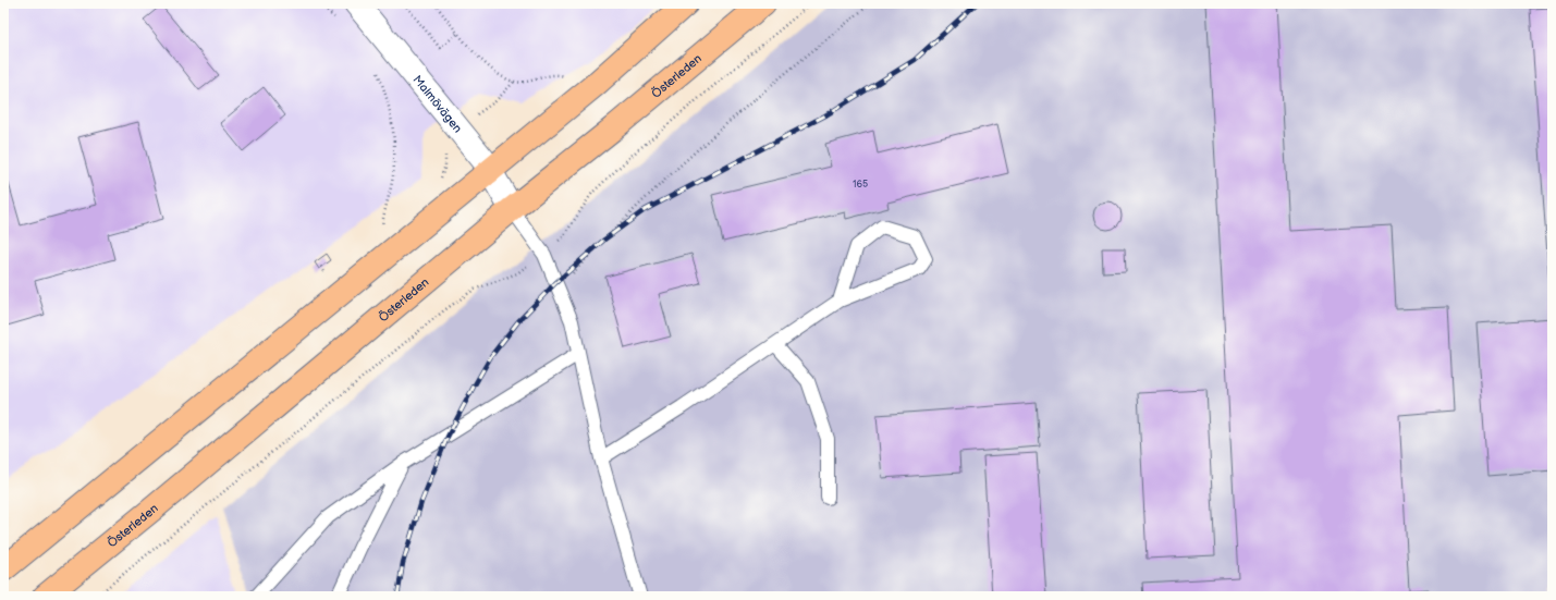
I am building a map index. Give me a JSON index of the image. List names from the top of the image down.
{
  "streets": {
    "main road": ["Österleden"],
    "street": ["Malmövägen"]
  },
  "crossings": [
    ["Österleden", "Malmövägen"]
  ],
  "house_numbers": ["165"]
}
